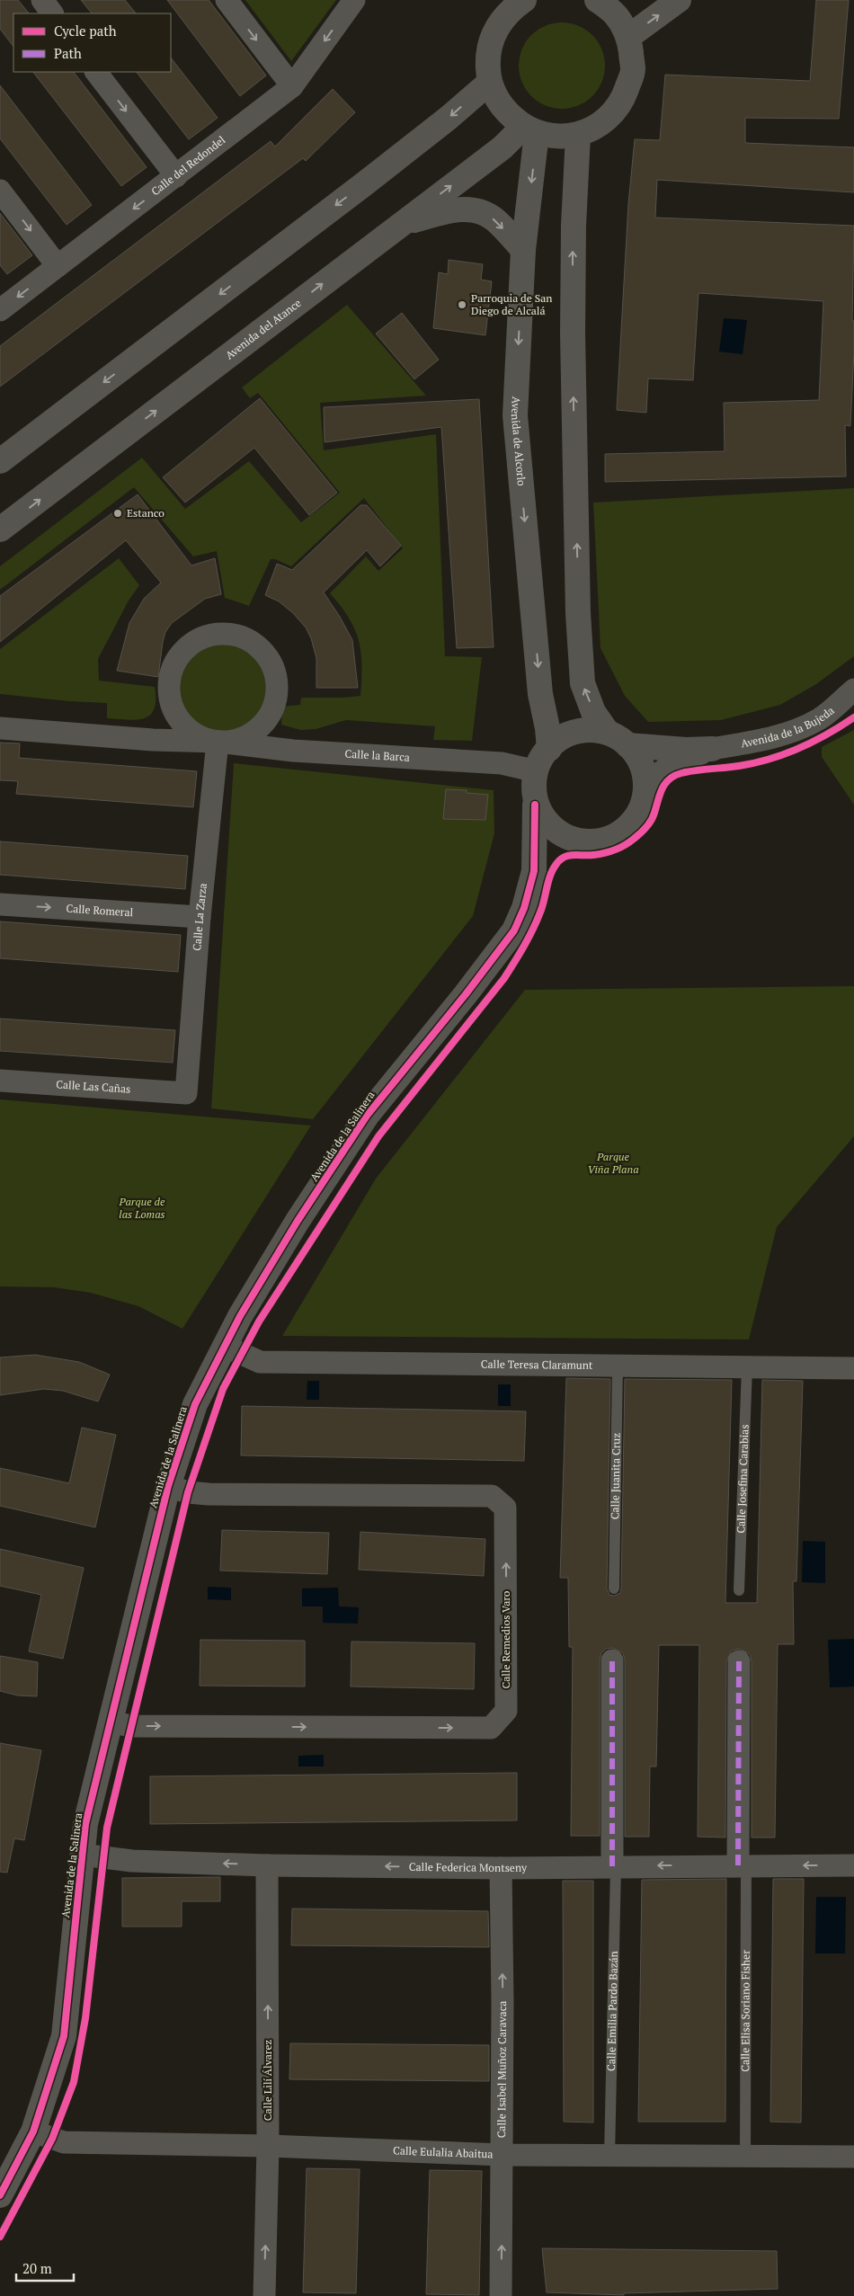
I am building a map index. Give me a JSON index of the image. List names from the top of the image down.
{
  "streets": {
    "street": [
      "Calle del Redondel",
      "Avenida del Atance",
      "Avenida de Alcorlo",
      "Avenida de la Bujeda",
      "Calle la Barca",
      "Calle Romeral",
      "Calle La Zarza",
      "Calle Las Cañas",
      "Avenida de la Salinera",
      "Calle Teresa Claramunt",
      "Calle Remedios Varo",
      "Calle Federica Montseny",
      "Calle Isabel Muñoz Caravaca",
      "Calle Lilí Álvarez",
      "Calle Eulalia Abaitua"
    ],
    "lane": [
      "Calle Juanita Cruz",
      "Calle Josefina Carabias",
      "Calle Emilia Pardo Bazán",
      "Calle Elisa Soriano Fisher"
    ]
  },
  "crossings": [
    ["Avenida del Atance", "Avenida de Alcorlo"],
    ["Avenida de Alcorlo", "Avenida de la Bujeda"],
    ["Avenida de Alcorlo", "Calle la Barca"],
    ["Avenida de Alcorlo", "Avenida de la Salinera"],
    ["Avenida de la Bujeda", "Calle la Barca"],
    ["Avenida de la Bujeda", "Avenida de la Salinera"],
    ["Calle la Barca", "Calle La Zarza"],
    ["Calle la Barca", "Avenida de la Salinera"],
    ["Calle Romeral", "Calle La Zarza"],
    ["Calle La Zarza", "Calle Las Cañas"],
    ["Avenida de la Salinera", "Calle Teresa Claramunt"],
    ["Avenida de la Salinera", "Calle Remedios Varo"],
    ["Avenida de la Salinera", "Calle Federica Montseny"],
    ["Avenida de la Salinera", "Calle Eulalia Abaitua"],
    ["Calle Teresa Claramunt", "Calle Juanita Cruz"],
    ["Calle Teresa Claramunt", "Calle Josefina Carabias"],
    ["Calle Federica Montseny", "Calle Emilia Pardo Bazán"],
    ["Calle Federica Montseny", "Calle Elisa Soriano Fisher"],
    ["Calle Federica Montseny", "Calle Isabel Muñoz Caravaca"],
    ["Calle Federica Montseny", "Calle Lilí Álvarez"],
    ["Calle Emilia Pardo Bazán", "Calle Eulalia Abaitua"],
    ["Calle Elisa Soriano Fisher", "Calle Eulalia Abaitua"],
    ["Calle Isabel Muñoz Caravaca", "Calle Eulalia Abaitua"],
    ["Calle Lilí Álvarez", "Calle Eulalia Abaitua"]
  ],
  "one_way": [
    "Calle Romeral",
    "Calle Federica Montseny",
    "Calle Isabel Muñoz Caravaca",
    "Calle Lilí Álvarez"
  ],
  "parks": ["Parque Viña Plana", "Parque de las Lomas"],
  "places": ["Parroquia de San Diego de Alcalá", "Estanco"],
  "legend": ["Cycle path", "Path"],
  "scale_bar": "20 m"
}
